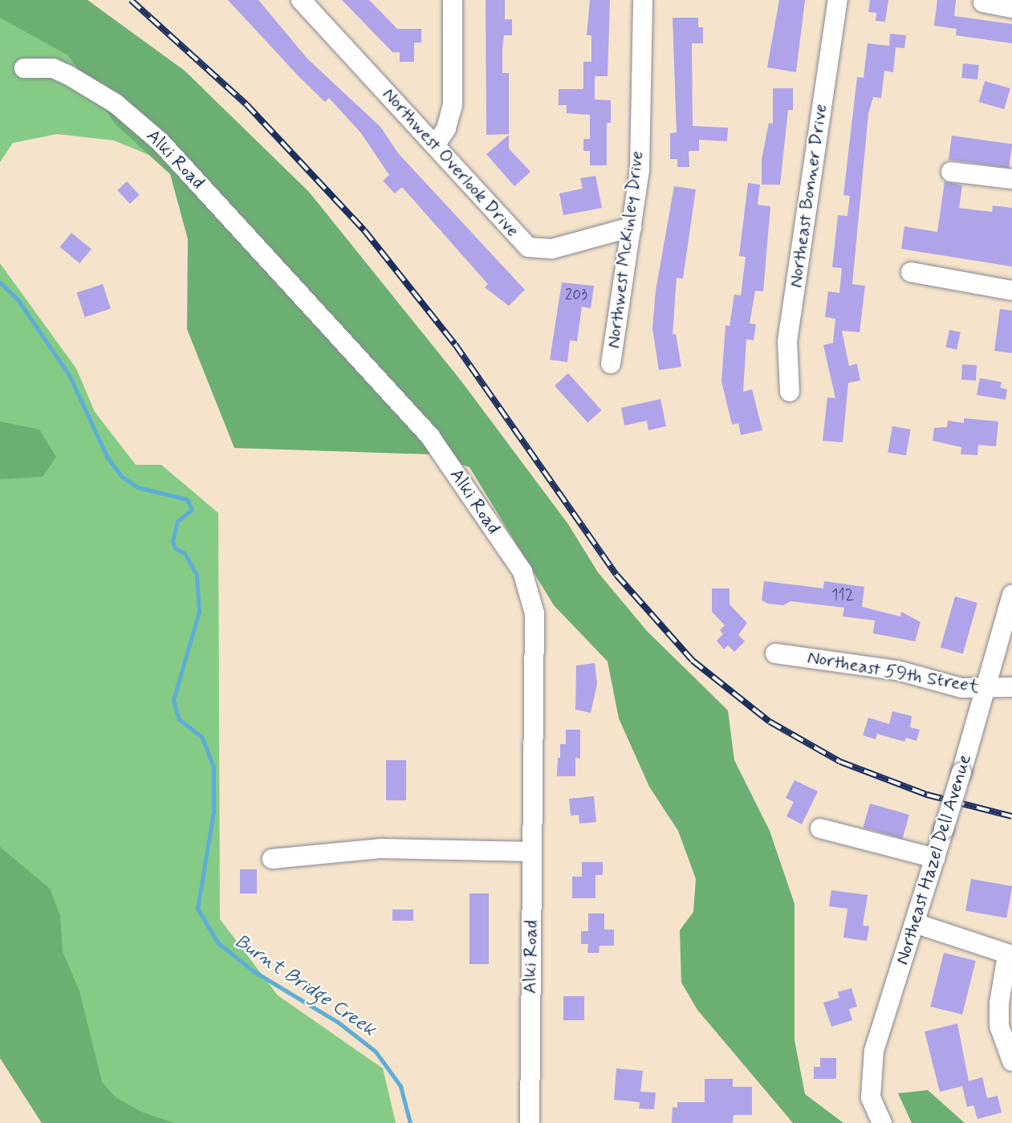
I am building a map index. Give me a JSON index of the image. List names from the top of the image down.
{
  "streets": {
    "street": [
      "Alki Road",
      "Northwest Overlook Drive",
      "Northeast Bonner Drive",
      "Northwest McKinley Drive",
      "Northeast 59th Street",
      "Northeast Hazel Dell Avenue"
    ]
  },
  "crossings": [
    ["Northwest Overlook Drive", "Northwest McKinley Drive"],
    ["Northeast 59th Street", "Northeast Hazel Dell Avenue"]
  ],
  "water": ["Burnt Bridge Creek"],
  "house_numbers": ["203", "112"]
}
